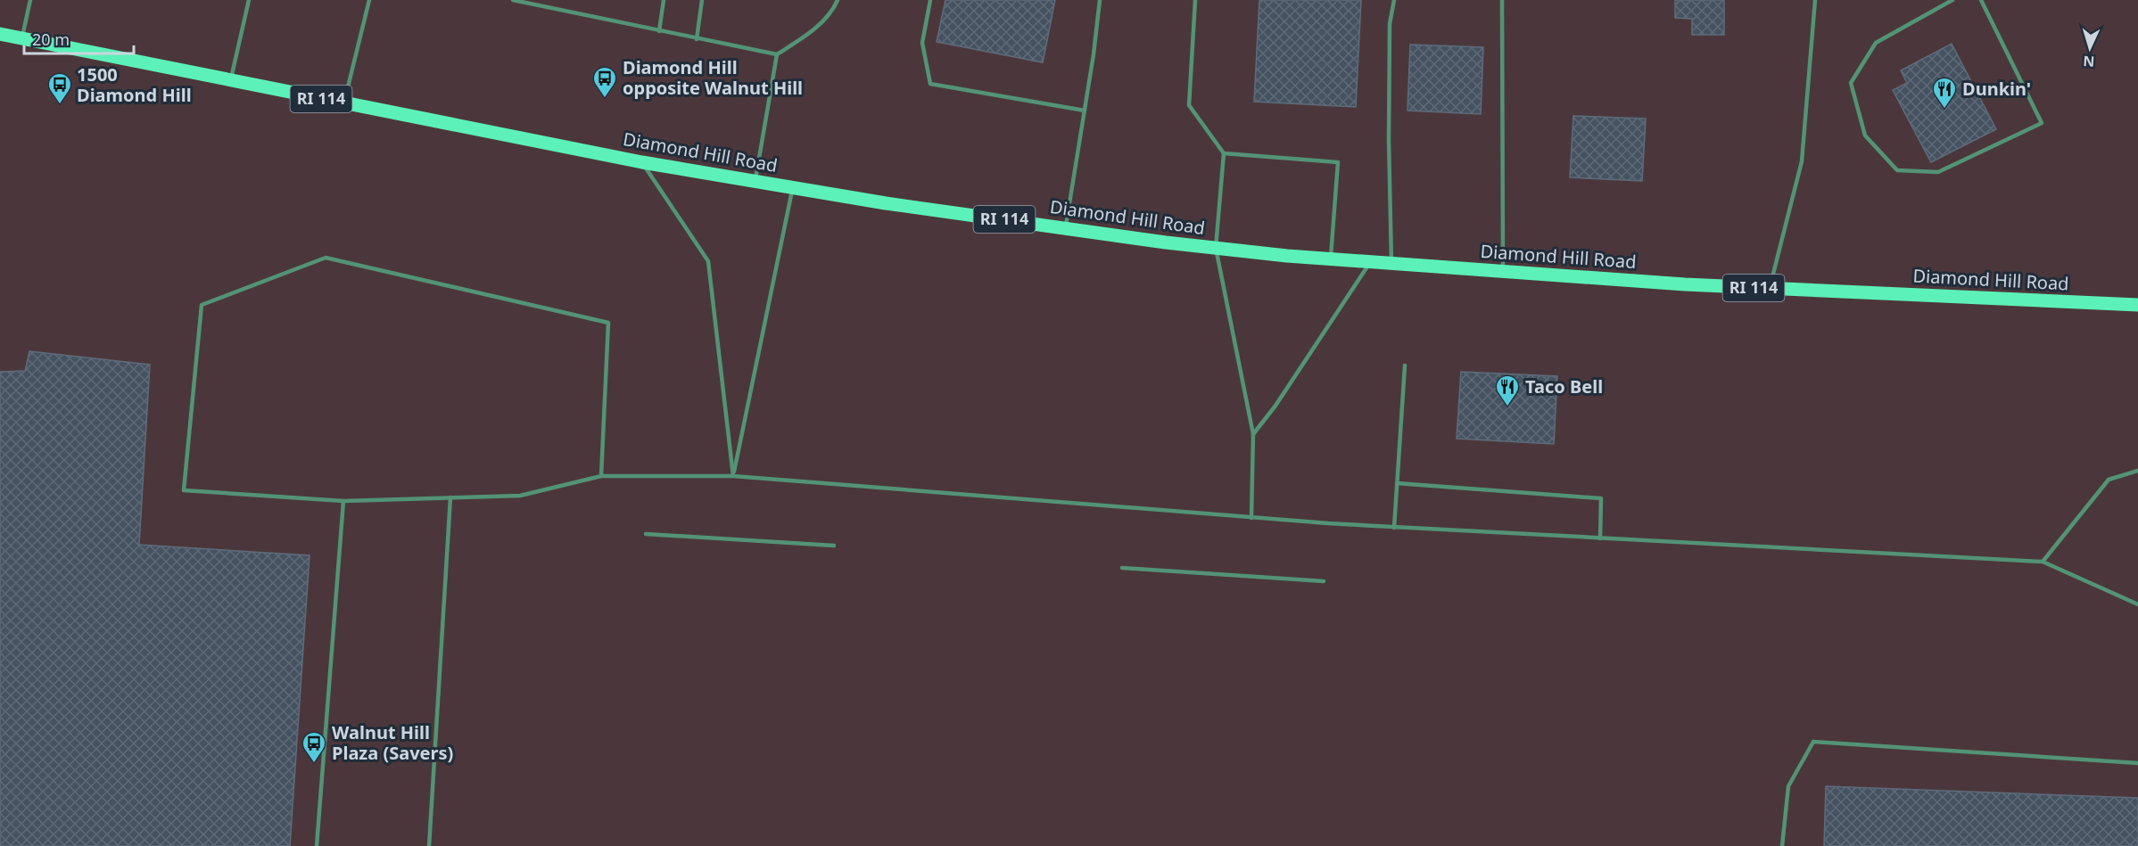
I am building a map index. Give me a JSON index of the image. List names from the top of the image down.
{
  "streets": {
    "main road": ["RI 114", "Diamond Hill Road"]
  },
  "places": {
    "bus stop": ["Diamond Hill opposite Walnut Hill", "1500 Diamond Hill", "Walnut Hill Plaza (Savers)"],
    "restaurant": ["Dunkin'", "Taco Bell"]
  },
  "scale_bar": "20 m",
  "north": "bottom"
}
